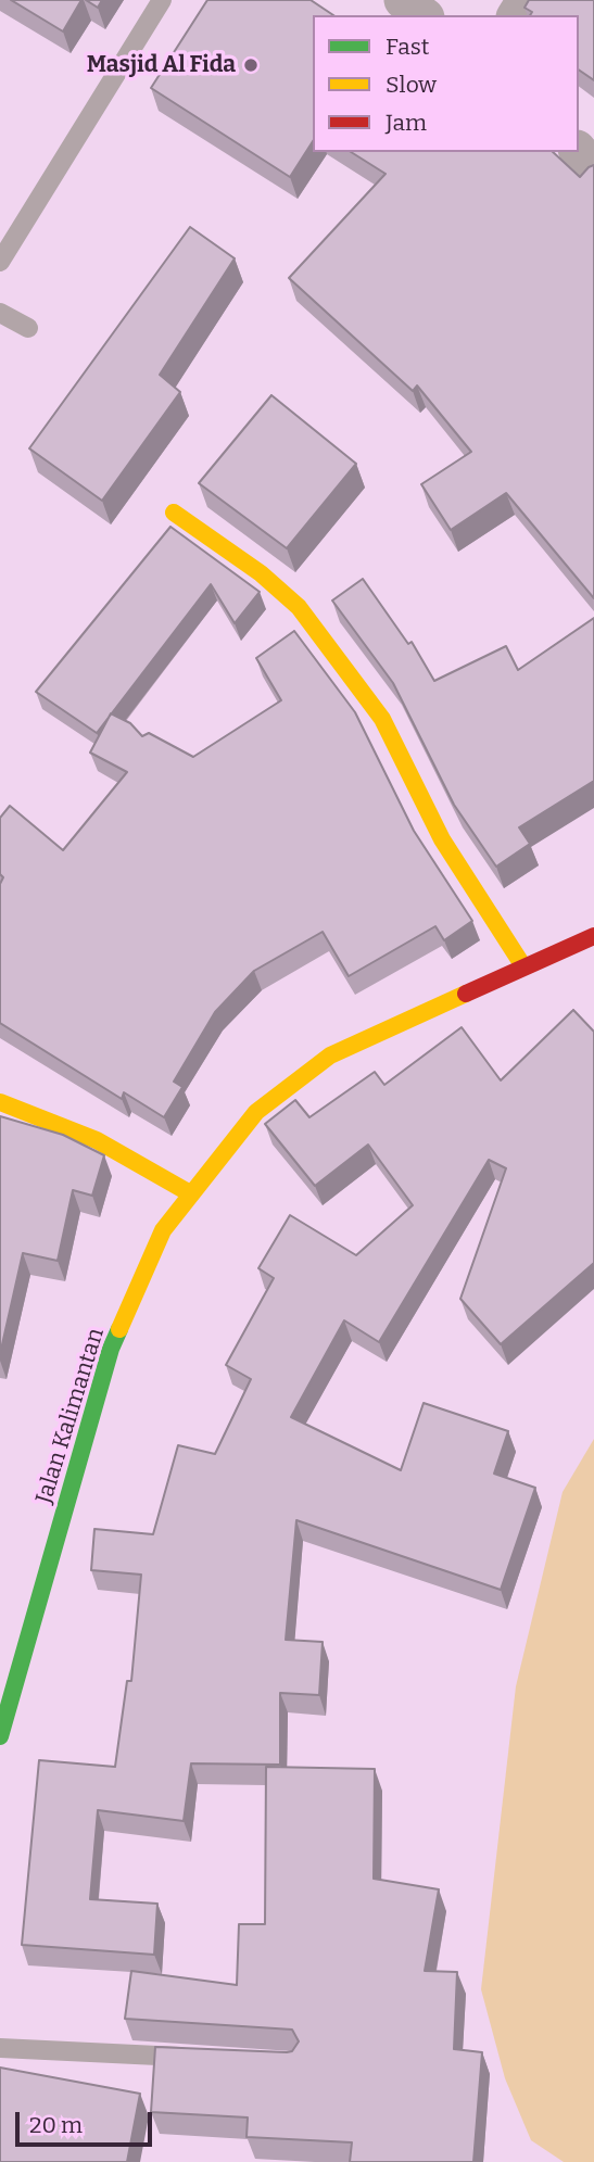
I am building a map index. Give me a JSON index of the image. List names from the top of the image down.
{
  "streets": {
    "main road": ["Jalan Kalimantan"]
  },
  "places": ["Masjid Al Fida"],
  "legend": ["Fast", "Slow", "Jam"],
  "scale_bar": "20 m"
}
